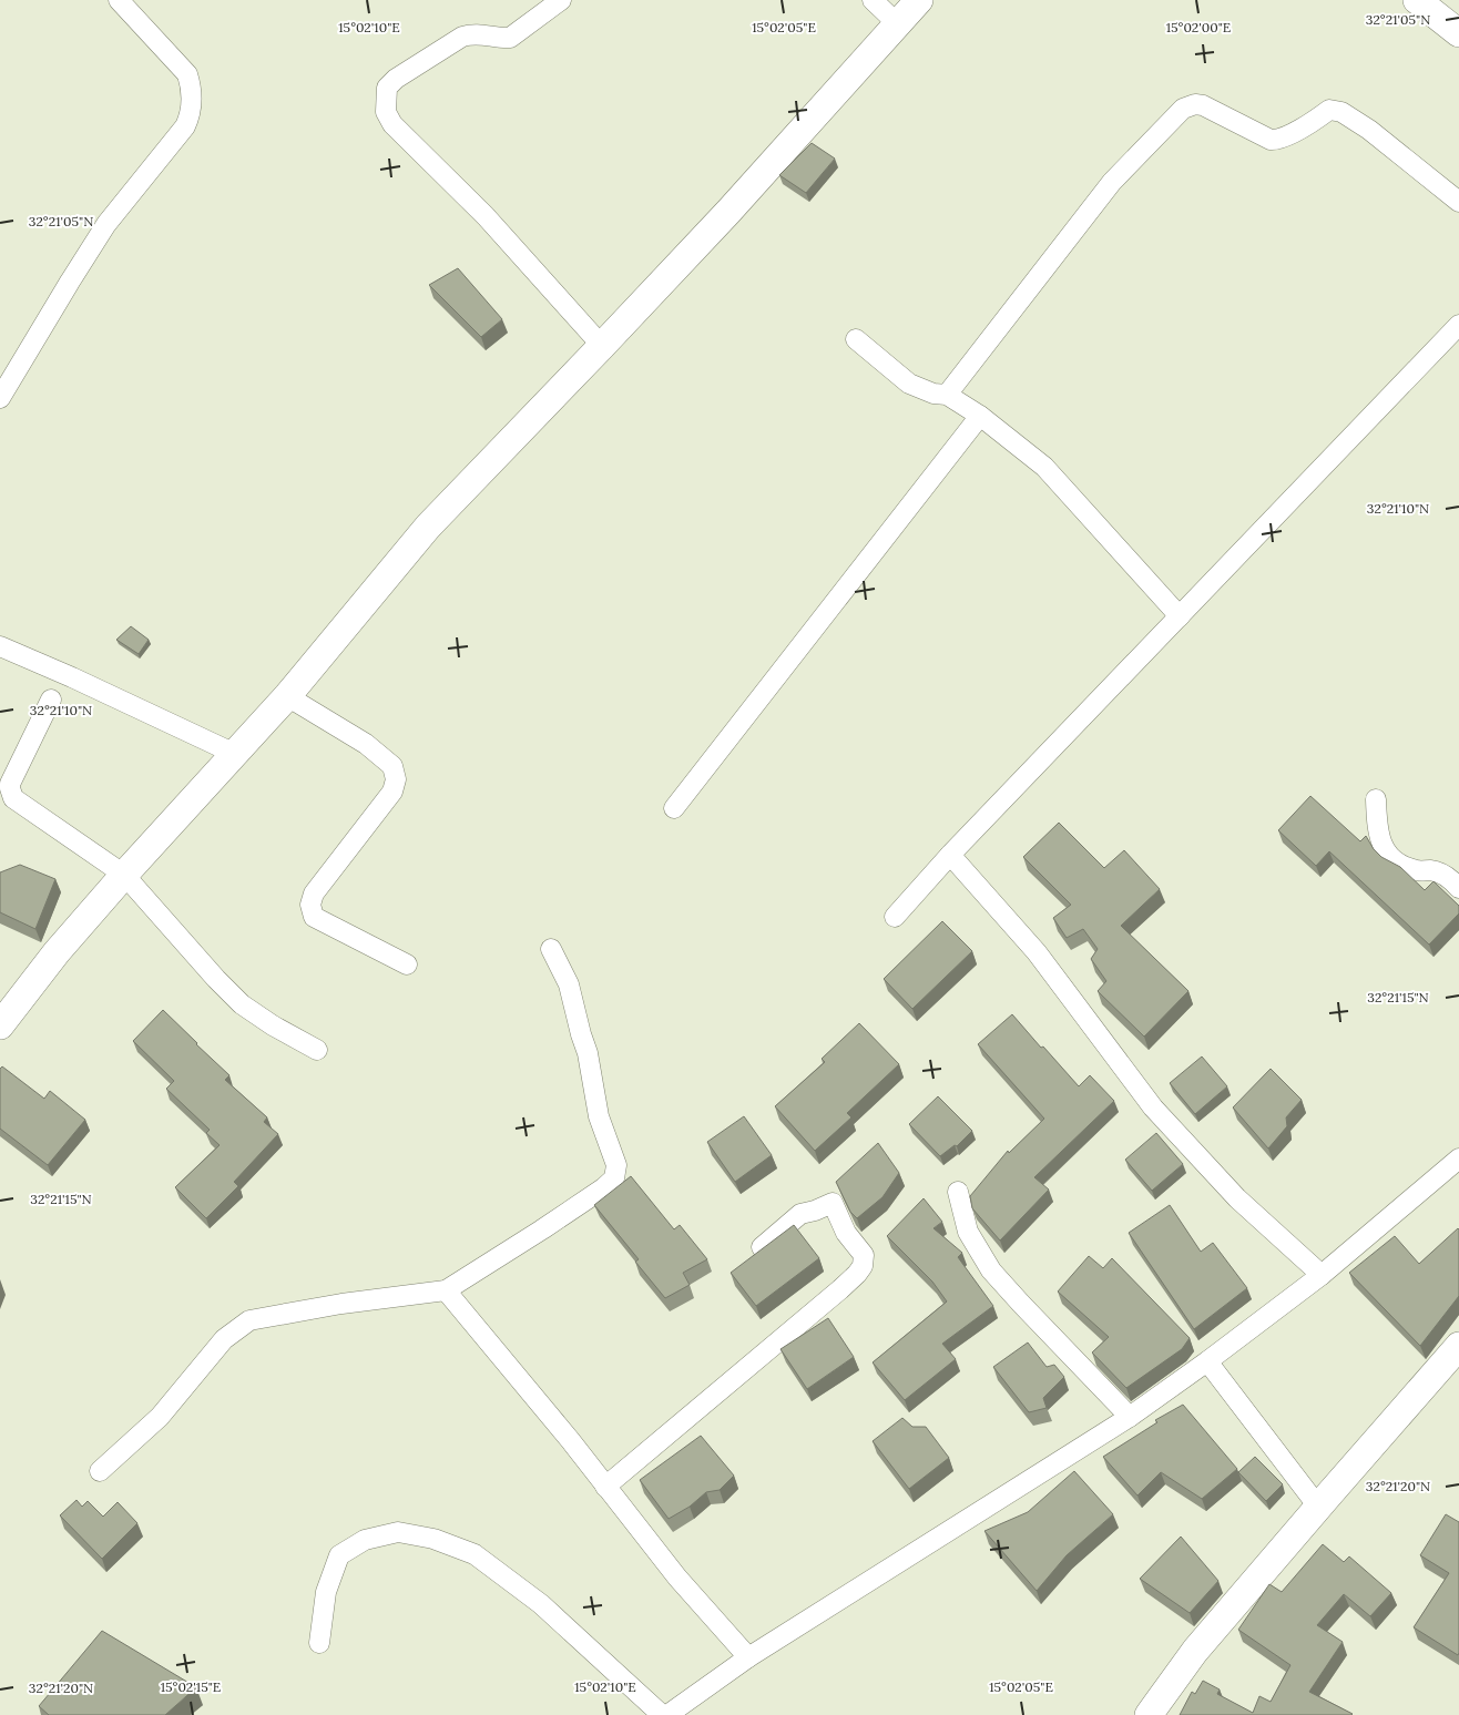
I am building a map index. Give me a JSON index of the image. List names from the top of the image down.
{
  "coordinates": [
    "32°21'05\"N",
    "15°02'10\"E",
    "15°02'05\"E",
    "15°02'00\"E",
    "32°21'10\"N",
    "32°21'15\"N",
    "32°21'20\"N",
    "15°02'15\"E"
  ]
}
